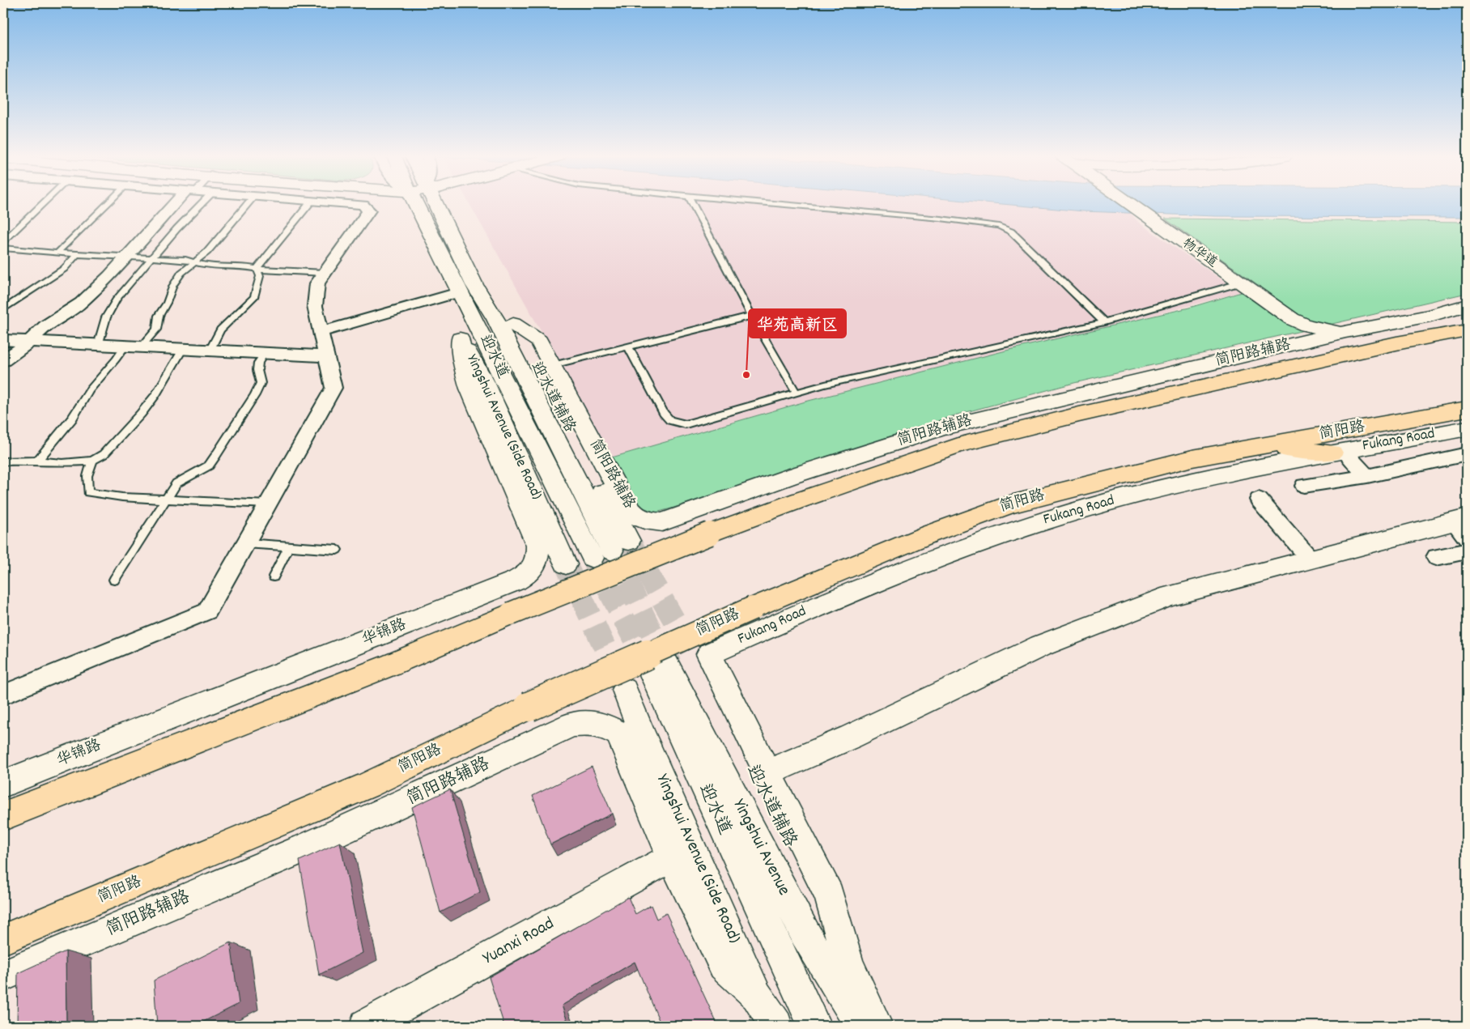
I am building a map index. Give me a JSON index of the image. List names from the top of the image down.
{
  "streets": {
    "highway": ["简阳路"],
    "street": [
      "物华道",
      "简阳路辅路",
      "迎水道",
      "迎水道辅路",
      "Yingshui Avenue (Side Road)",
      "Fukang Road",
      "华锦路",
      "Yingshui Avenue",
      "Yuanxi Road"
    ]
  },
  "crossings": [
    ["物华道", "简阳路辅路"],
    ["简阳路辅路", "迎水道辅路"],
    ["简阳路辅路", "Yingshui Avenue (Side Road)"],
    ["简阳路辅路", "Yuanxi Road"],
    ["迎水道", "迎水道辅路"],
    ["迎水道", "Yingshui Avenue (Side Road)"],
    ["迎水道", "Fukang Road"],
    ["迎水道", "Yingshui Avenue"],
    ["迎水道辅路", "Yingshui Avenue (Side Road)"],
    ["迎水道辅路", "Fukang Road"],
    ["迎水道辅路", "Yingshui Avenue"],
    ["Yingshui Avenue (Side Road)", "华锦路"],
    ["Fukang Road", "Yingshui Avenue"]
  ],
  "places": ["华苑高新区"]
}
